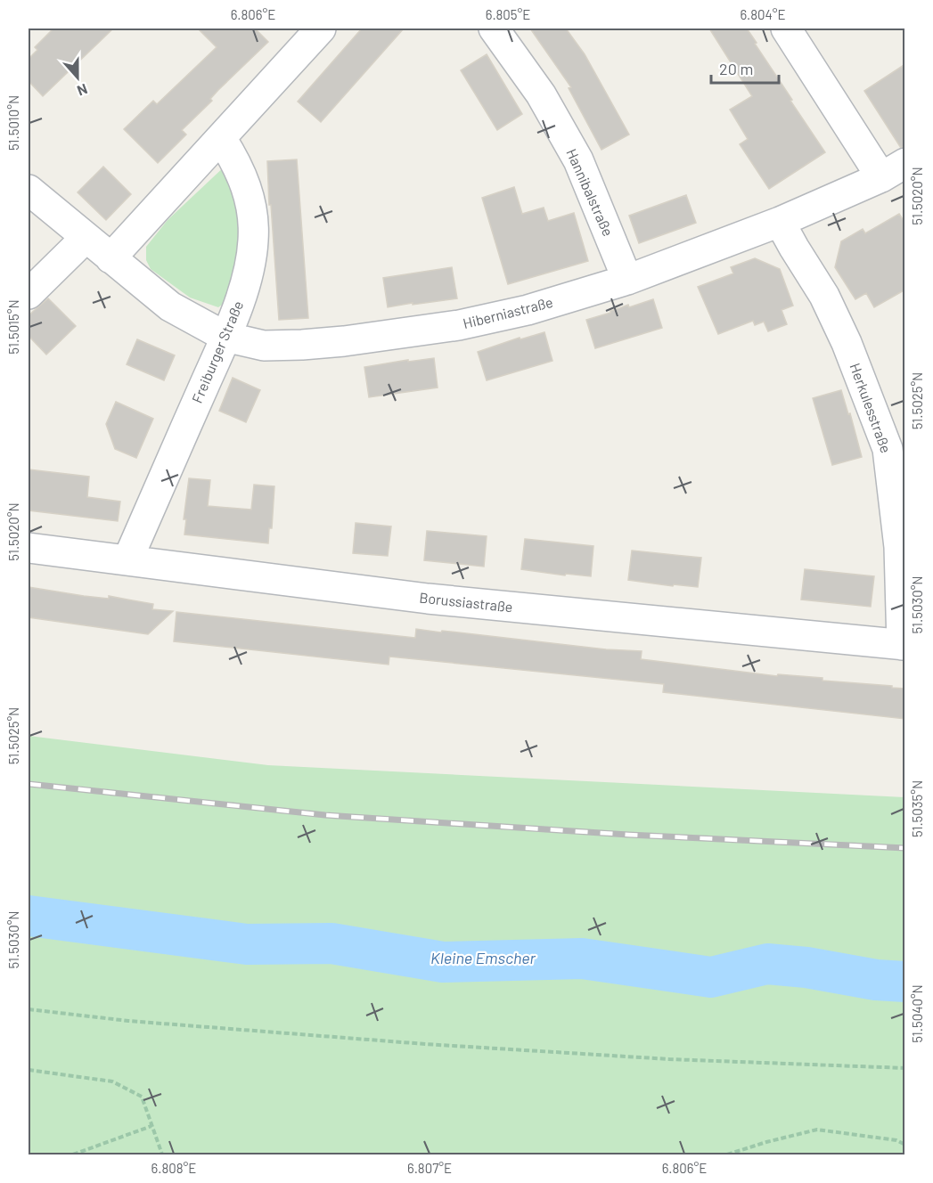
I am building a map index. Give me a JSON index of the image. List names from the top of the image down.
{
  "streets": {
    "street": [
      "Hannibalstraße",
      "Hiberniastraße",
      "Freiburger Straße",
      "Herkulesstraße",
      "Borussiastraße"
    ]
  },
  "crossings": [
    ["Hannibalstraße", "Hiberniastraße"],
    ["Hiberniastraße", "Freiburger Straße"],
    ["Hiberniastraße", "Herkulesstraße"],
    ["Freiburger Straße", "Borussiastraße"],
    ["Herkulesstraße", "Borussiastraße"]
  ],
  "water": ["Kleine Emscher"],
  "scale_bar": "20 m",
  "north": "bottom",
  "coordinates": [
    "6.806°E",
    "6.805°E",
    "6.804°E",
    "51.5010°N",
    "51.5020°N",
    "51.5015°N",
    "51.5025°N",
    "51.5030°N",
    "51.5035°N",
    "51.5040°N",
    "6.808°E",
    "6.807°E"
  ]
}
